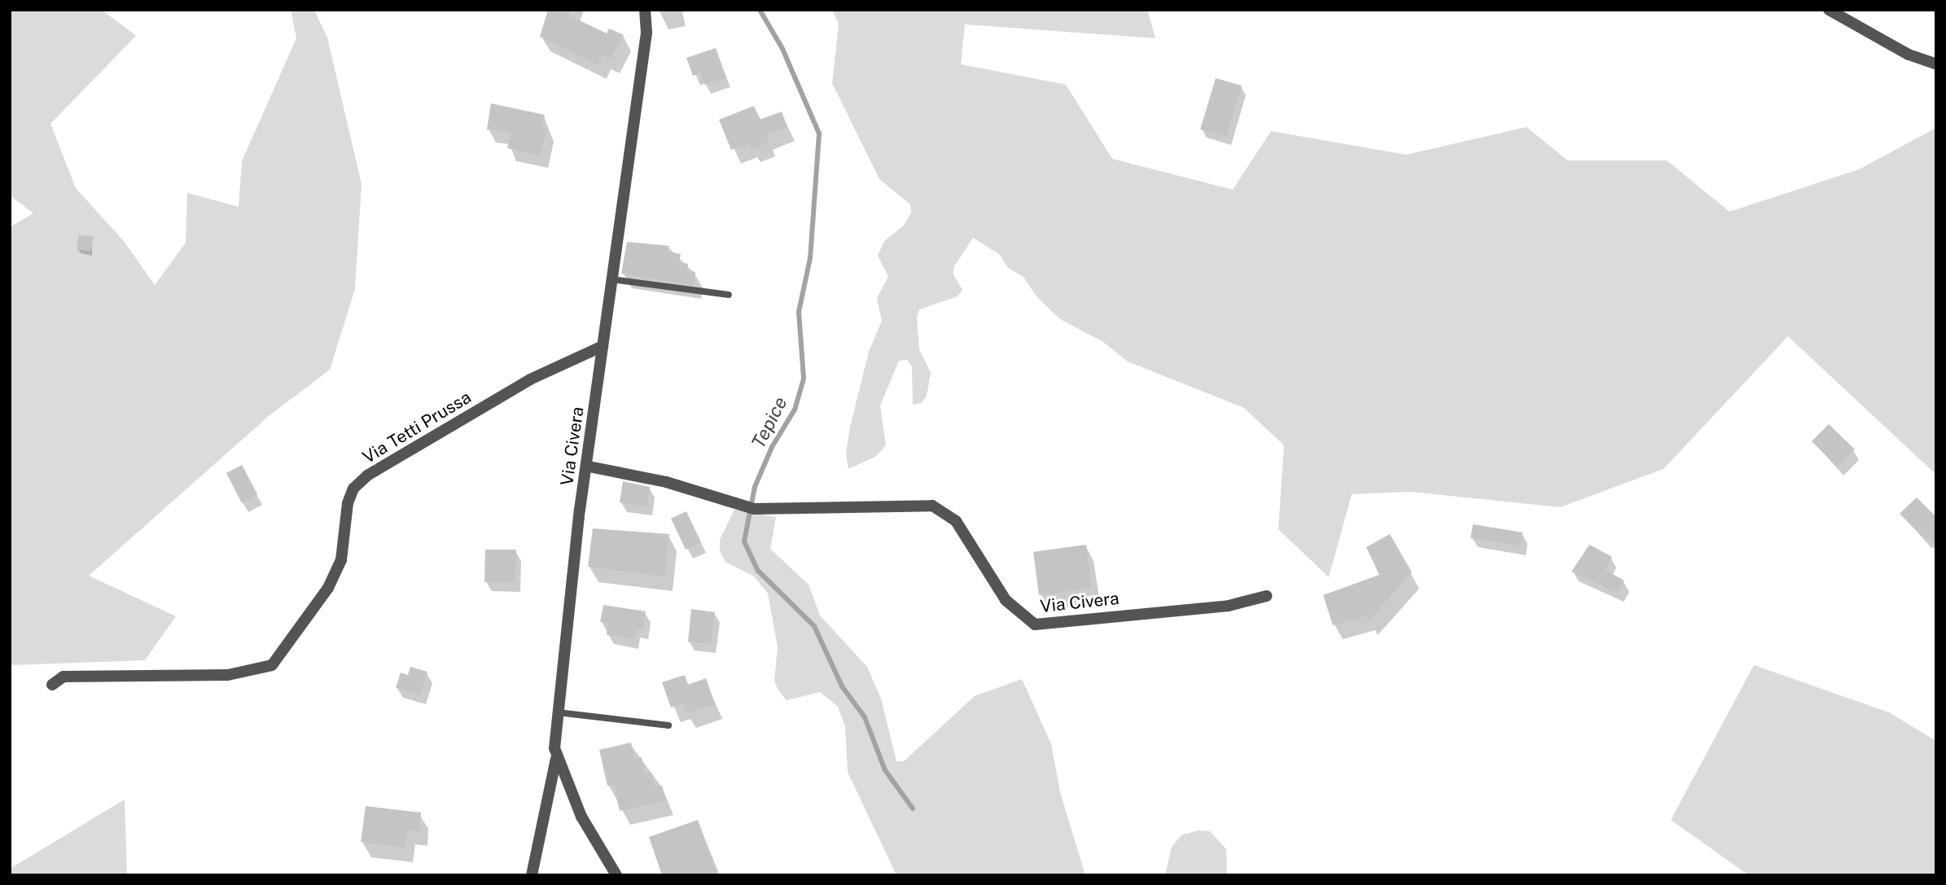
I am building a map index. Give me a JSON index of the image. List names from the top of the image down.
{
  "streets": {
    "street": ["Via Tetti Prussa", "Via Civera"]
  },
  "crossings": [
    ["Via Tetti Prussa", "Via Civera"]
  ],
  "water": ["Tepice"]
}
